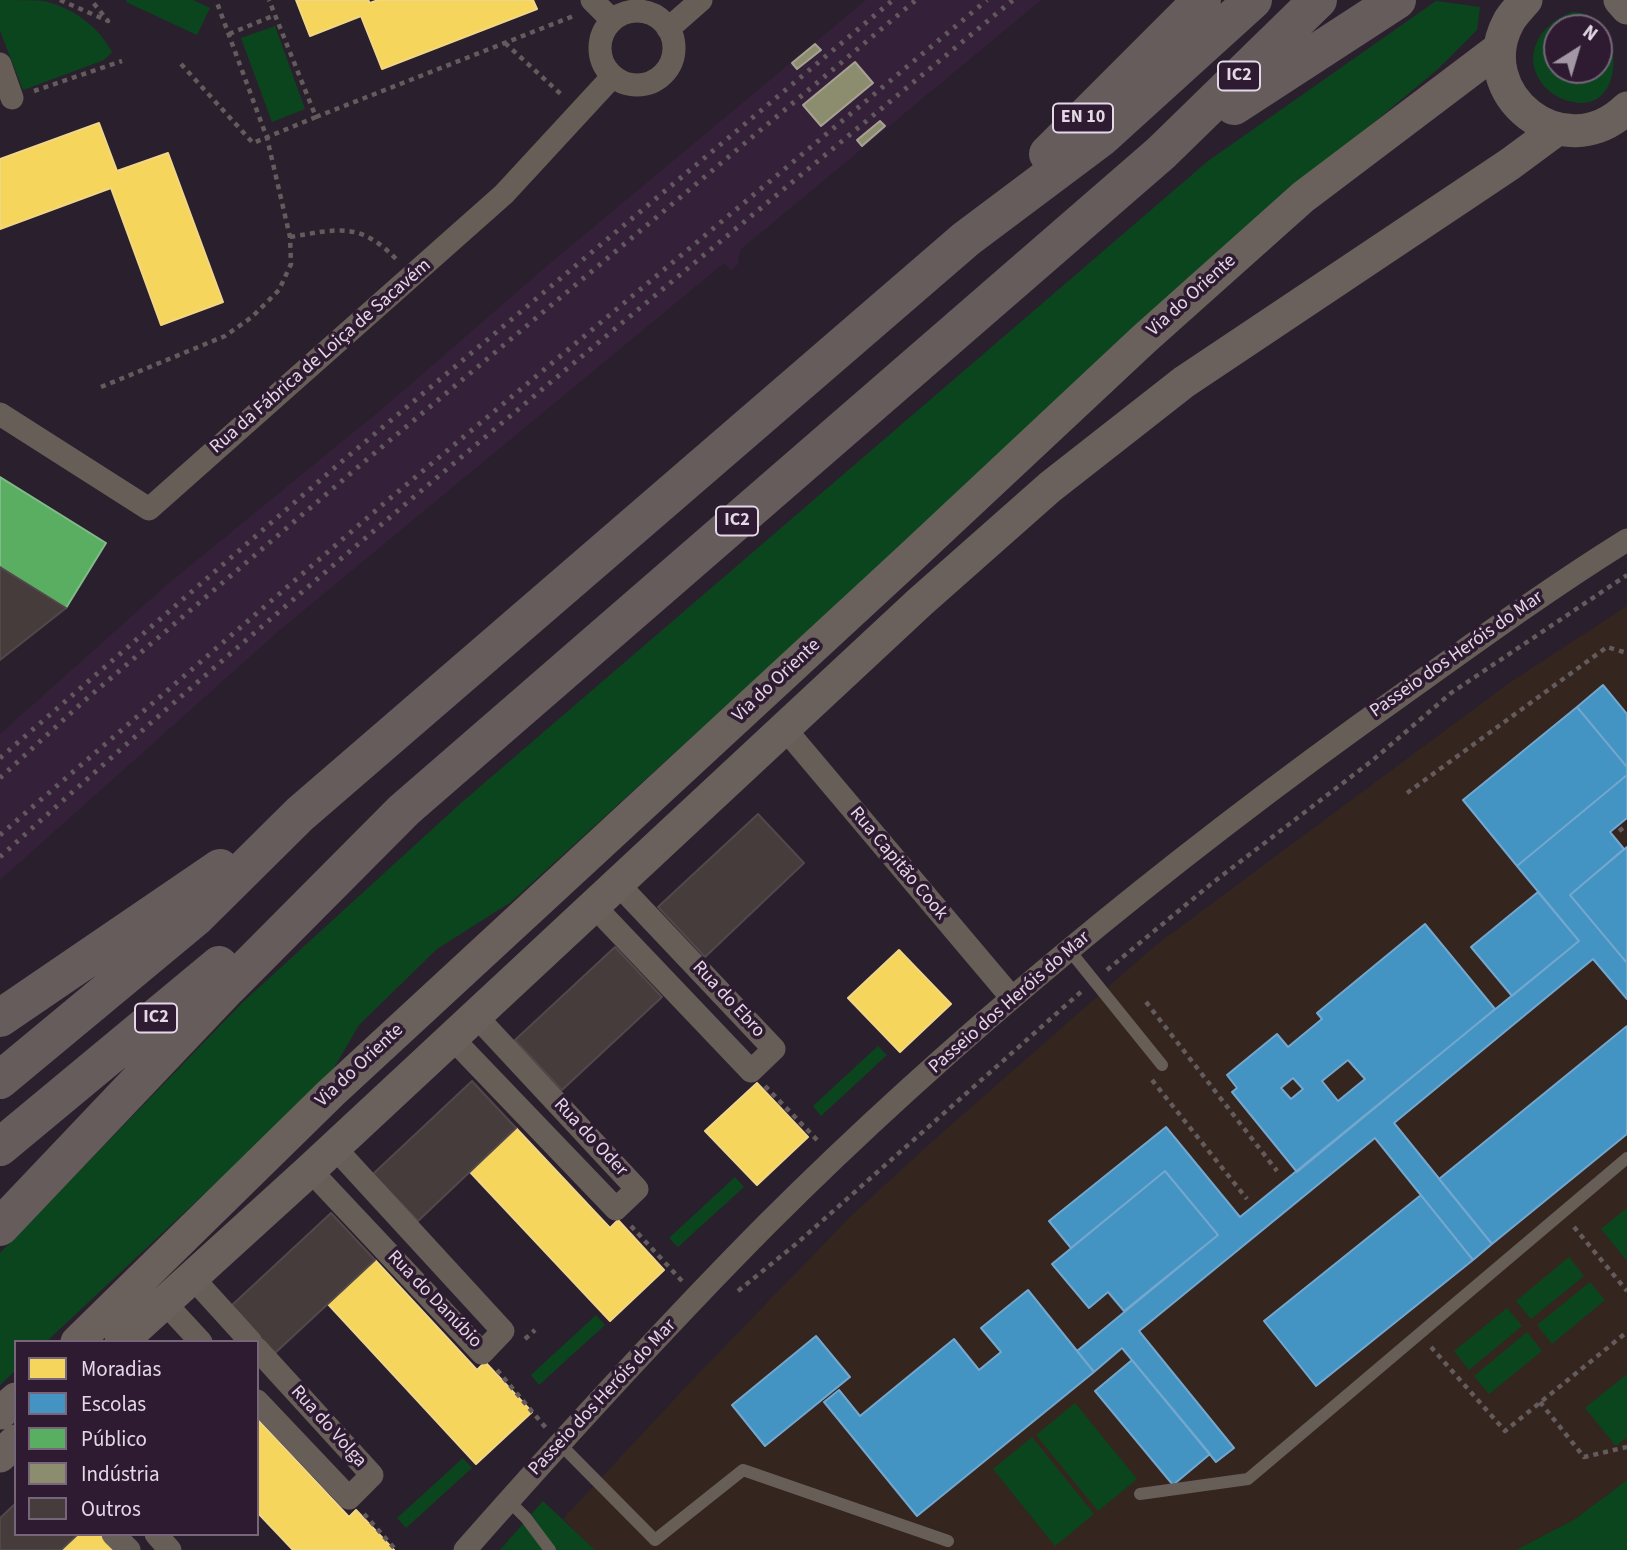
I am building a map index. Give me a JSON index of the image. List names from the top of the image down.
{
  "streets": {
    "highway": ["IC2", "EN 10"],
    "street": [
      "Via do Oriente",
      "Rua da Fábrica de Loiça de Sacavém",
      "Passeio dos Heróis do Mar",
      "Rua Capitão Cook",
      "Rua do Ebro",
      "Rua do Oder",
      "Rua do Danúbio",
      "Rua do Volga"
    ]
  },
  "crossings": [
    ["IC2", "EN 10"],
    ["Passeio dos Heróis do Mar", "Rua Capitão Cook"]
  ],
  "legend": [
    "Moradias",
    "Escolas",
    "Público",
    "Indústria",
    "Outros"
  ],
  "north": "top right"
}
